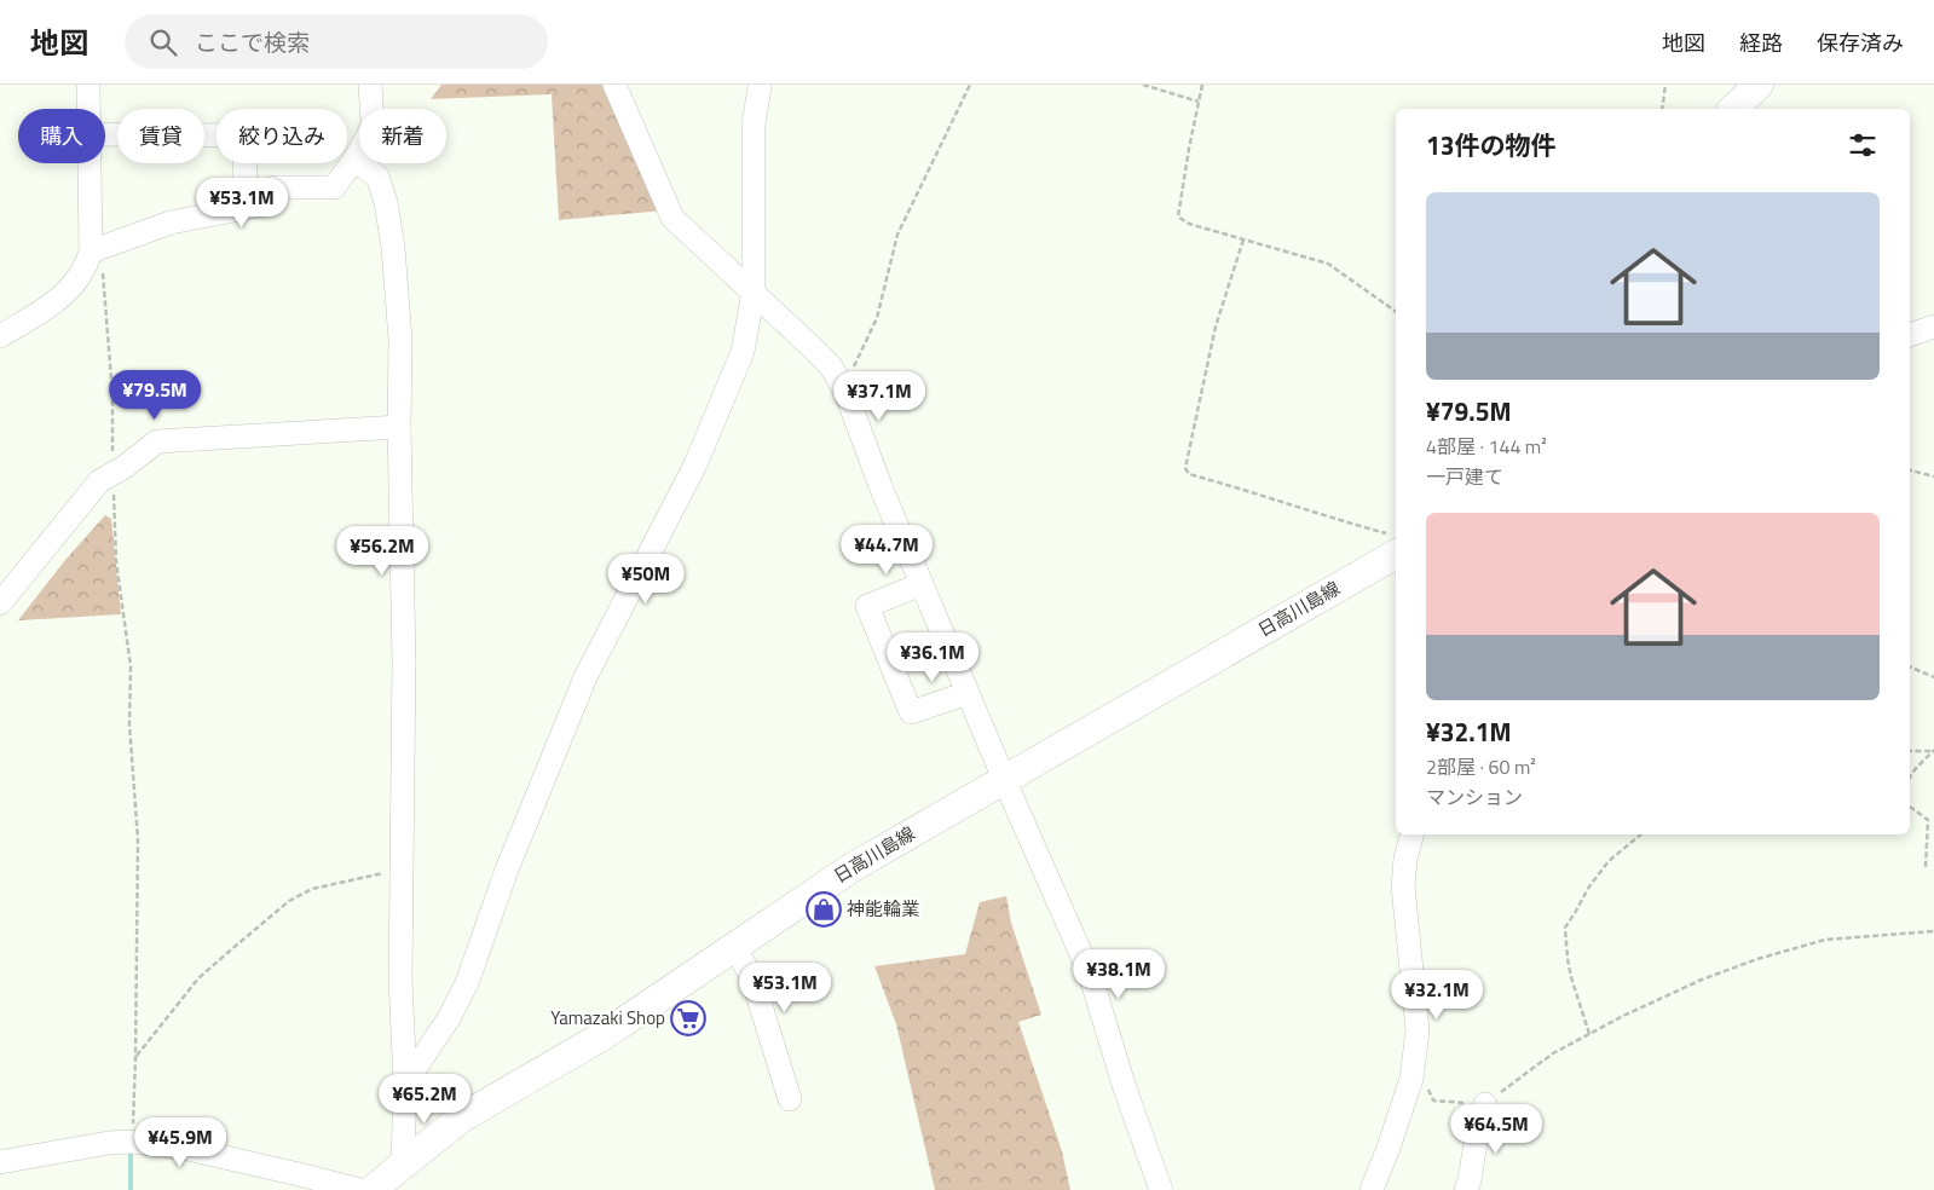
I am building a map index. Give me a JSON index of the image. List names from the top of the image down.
{
  "streets": {
    "main road": ["日高川島線"]
  },
  "places": {
    "shop": ["神能輪業"],
    "supermarket": ["Yamazaki Shop"]
  },
  "page": {
    "header": "地図",
    "search": "ここで検索",
    "nav": ["地図", "経路", "保存済み"],
    "chip": [
      "購入",
      "賃貸",
      "絞り込み",
      "新着"
    ],
    "heading": "13件の物件",
    "price": [
      "¥53.1M",
      "¥79.5M",
      "¥37.1M",
      "¥44.7M",
      "¥56.2M",
      "¥50M",
      "¥36.1M",
      "¥38.1M",
      "¥53.1M",
      "¥32.1M",
      "¥65.2M",
      "¥64.5M",
      "¥45.9M"
    ],
    "list": [
      {
        "name": "¥79.5M",
        "note": "4部屋 · 144 m² · 一戸建て"
      },
      {
        "name": "¥32.1M",
        "note": "2部屋 · 60 m² · マンション"
      }
    ]
  }
}
